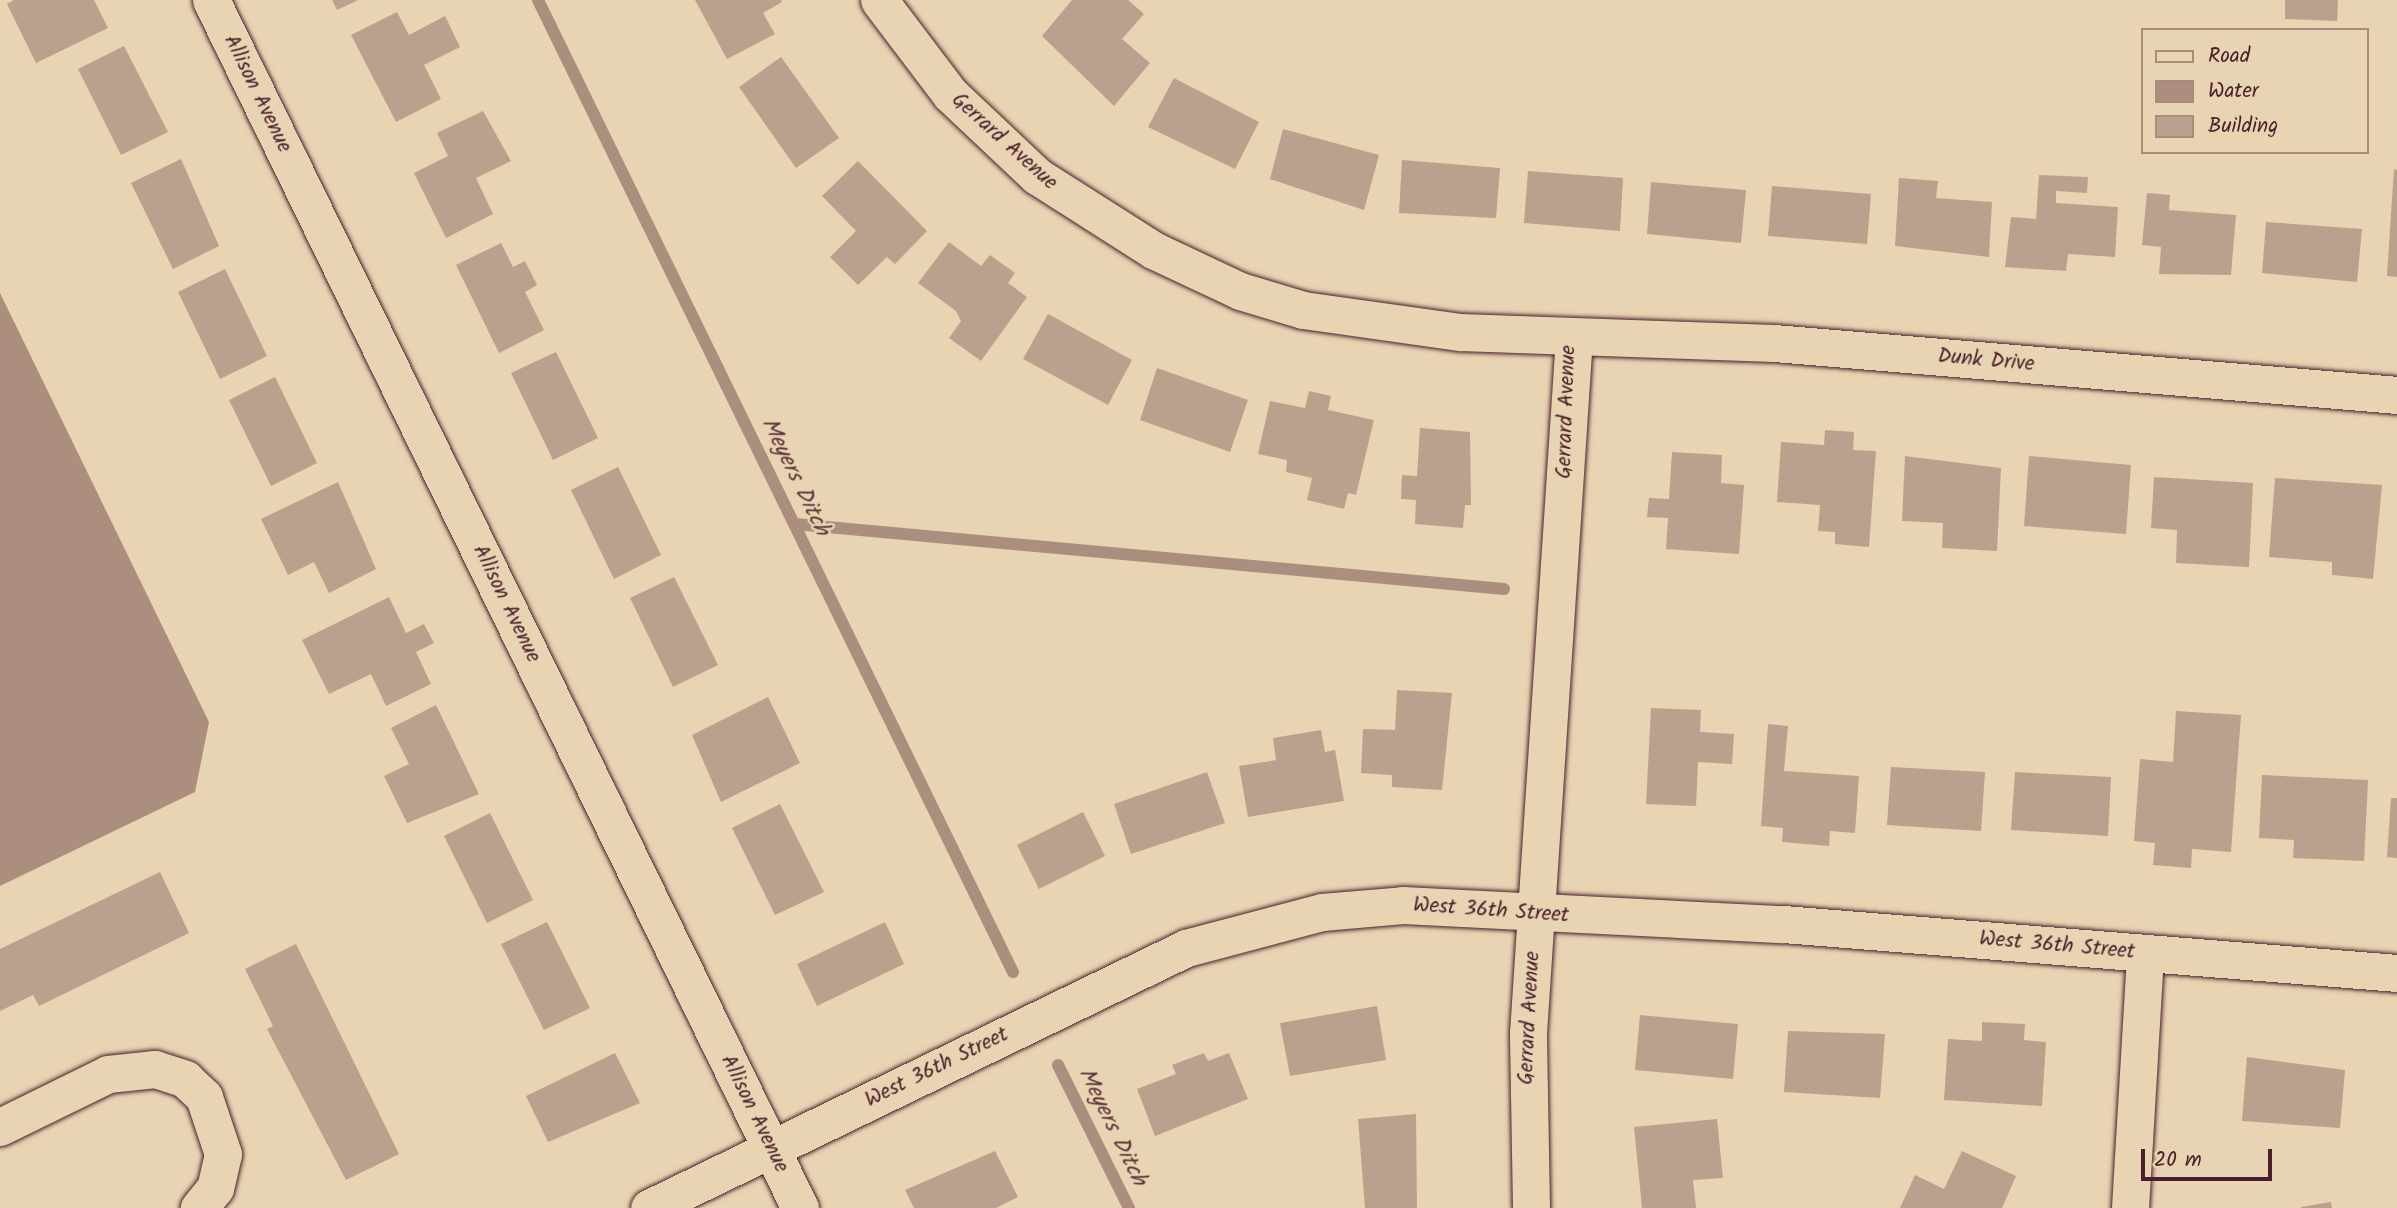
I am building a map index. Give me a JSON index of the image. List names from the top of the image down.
{
  "streets": {
    "street": [
      "Allison Avenue",
      "Gerrard Avenue",
      "Dunk Drive",
      "West 36th Street"
    ]
  },
  "crossings": [
    ["Allison Avenue", "West 36th Street"],
    ["Gerrard Avenue", "Dunk Drive"],
    ["Gerrard Avenue", "West 36th Street"]
  ],
  "water": ["Meyers Ditch"],
  "legend": ["Road", "Water", "Building"],
  "scale_bar": "20 m"
}
